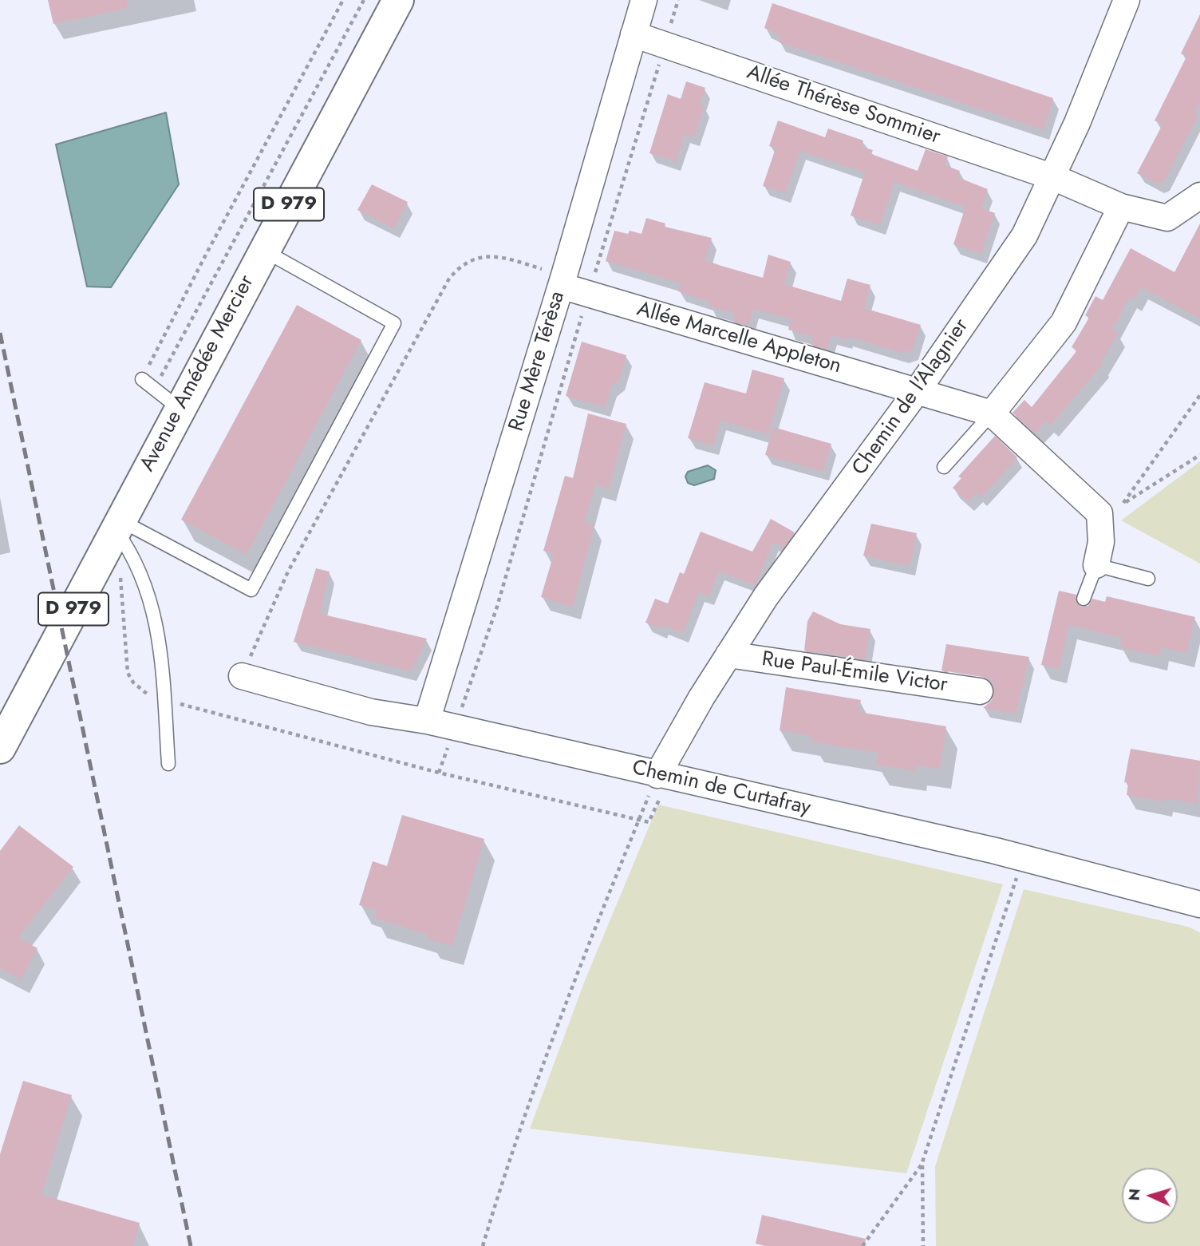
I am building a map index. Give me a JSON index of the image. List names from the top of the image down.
{
  "streets": {
    "main road": ["D 979", "Avenue Amédée Mercier"],
    "street": [
      "Allée Thérèse Sommier",
      "Allée Marcelle Appleton",
      "Rue Mère Térèsa",
      "Chemin de l'Alagnier",
      "Rue Paul-Émile Victor",
      "Chemin de Curtafray"
    ]
  },
  "crossings": [
    ["Allée Thérèse Sommier", "Rue Mère Térèsa"],
    ["Allée Thérèse Sommier", "Chemin de l'Alagnier"],
    ["Allée Marcelle Appleton", "Rue Mère Térèsa"],
    ["Allée Marcelle Appleton", "Chemin de l'Alagnier"],
    ["Rue Mère Térèsa", "Chemin de Curtafray"],
    ["Chemin de l'Alagnier", "Rue Paul-Émile Victor"],
    ["Chemin de l'Alagnier", "Chemin de Curtafray"]
  ],
  "north": "left"
}
